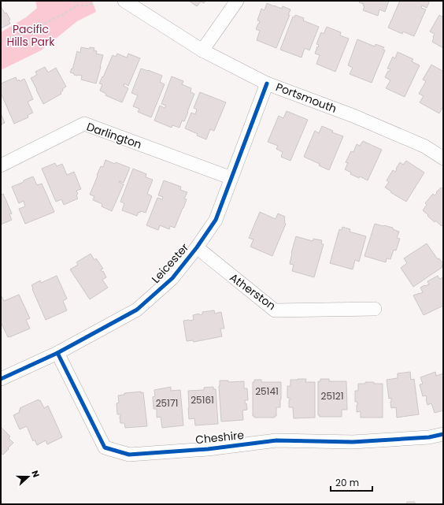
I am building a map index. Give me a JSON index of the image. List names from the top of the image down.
{
  "streets": {
    "street": [
      "Portsmouth",
      "Darlington",
      "Leicester",
      "Atherston",
      "Cheshire"
    ]
  },
  "crossings": [
    ["Portsmouth", "Leicester"],
    ["Darlington", "Leicester"],
    ["Leicester", "Atherston"],
    ["Leicester", "Cheshire"]
  ],
  "parks": ["Pacific Hills Park"],
  "house_numbers": [
    "25141",
    "25121",
    "25161",
    "25171"
  ],
  "scale_bar": "20 m",
  "north": "right"
}
